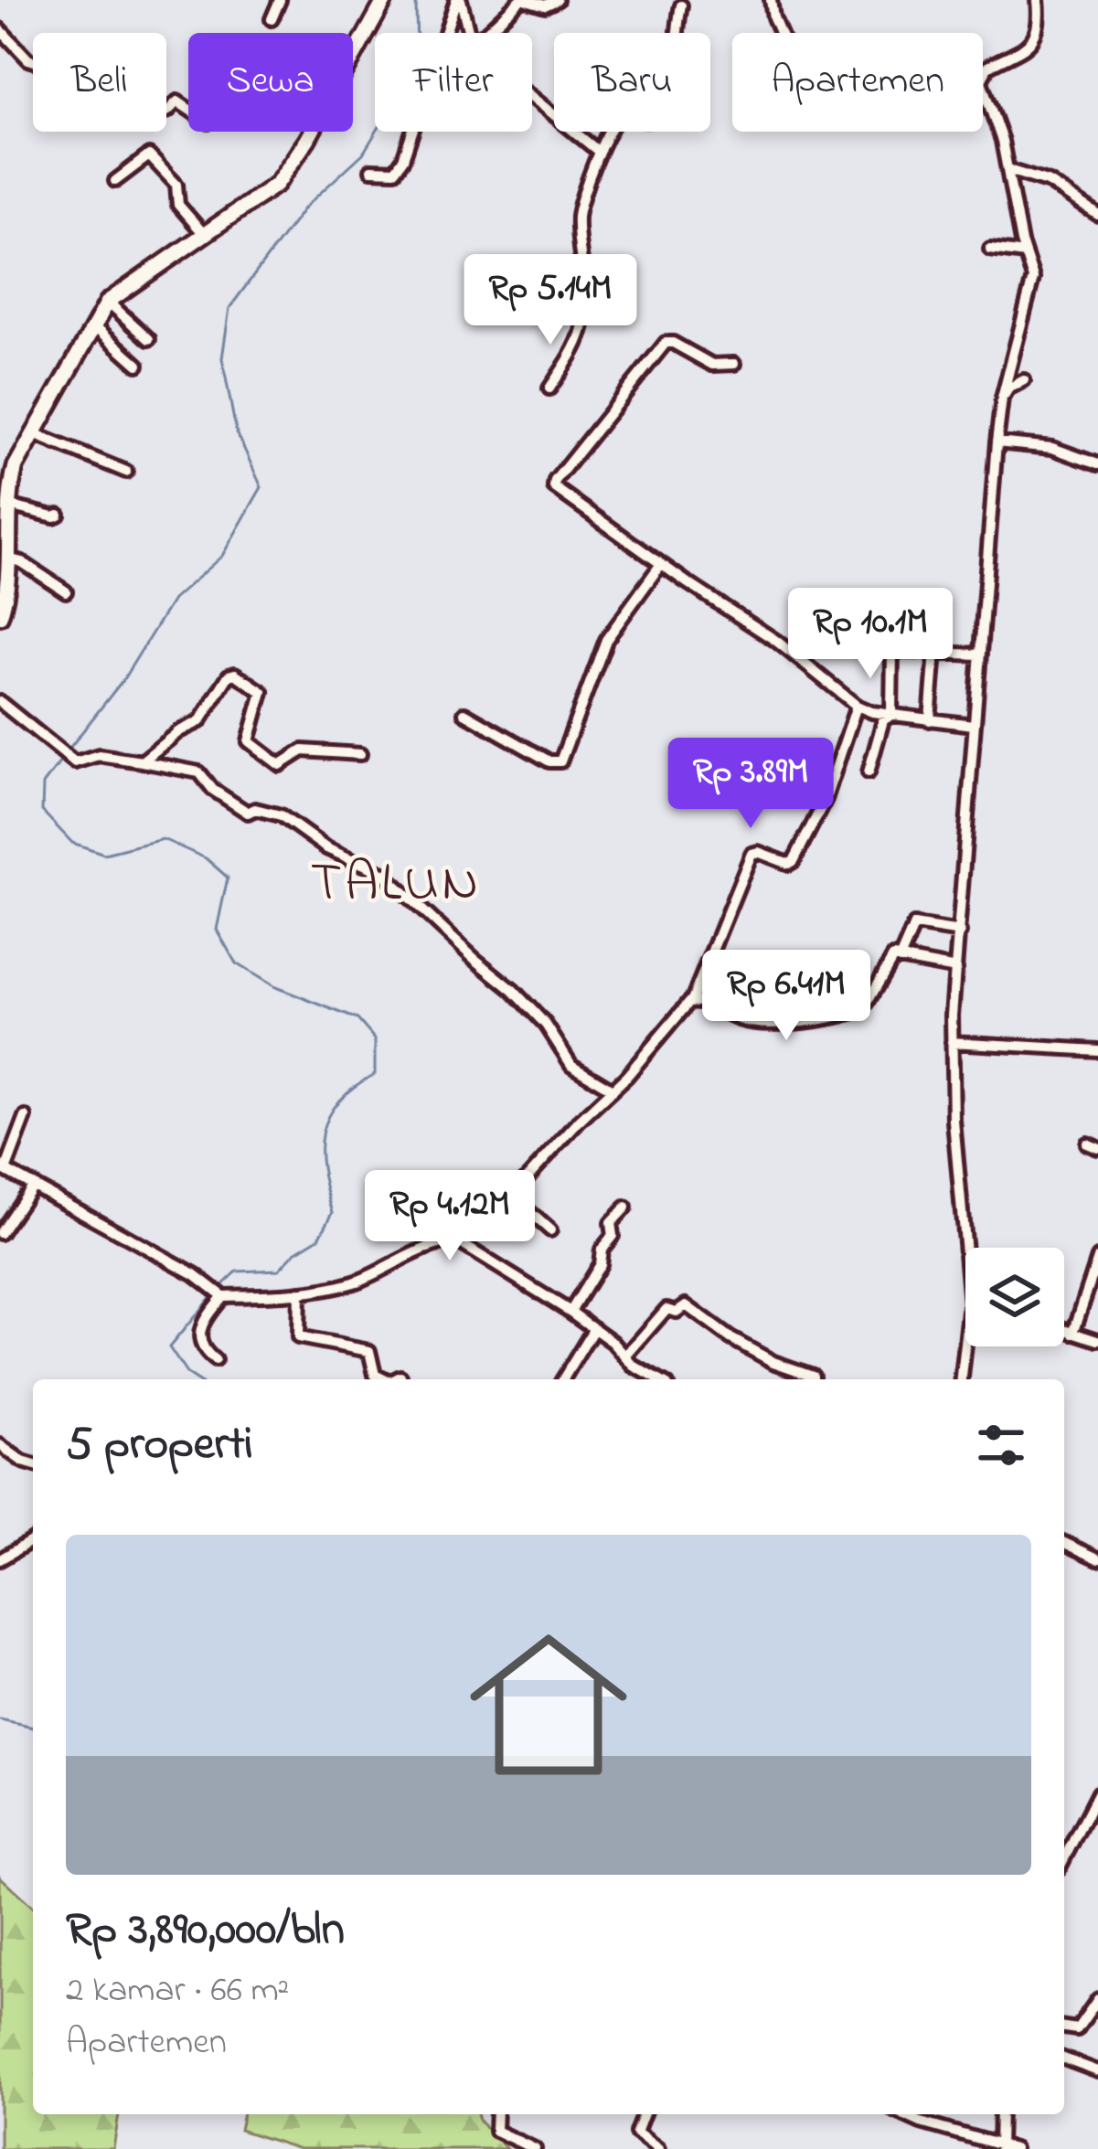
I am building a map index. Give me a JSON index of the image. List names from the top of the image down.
{
  "districts": ["TALUN"],
  "page": {
    "chip": [
      "Beli",
      "Sewa",
      "Filter",
      "Baru",
      "Apartemen"
    ],
    "price": [
      "Rp 5.14M",
      "Rp 10.1M",
      "Rp 3.89M",
      "Rp 6.41M",
      "Rp 4.12M"
    ],
    "heading": "5 properti",
    "list": [
      {
        "name": "Rp 3,890,000/bln",
        "note": "2 kamar · 66 m² · Apartemen"
      }
    ]
  }
}
